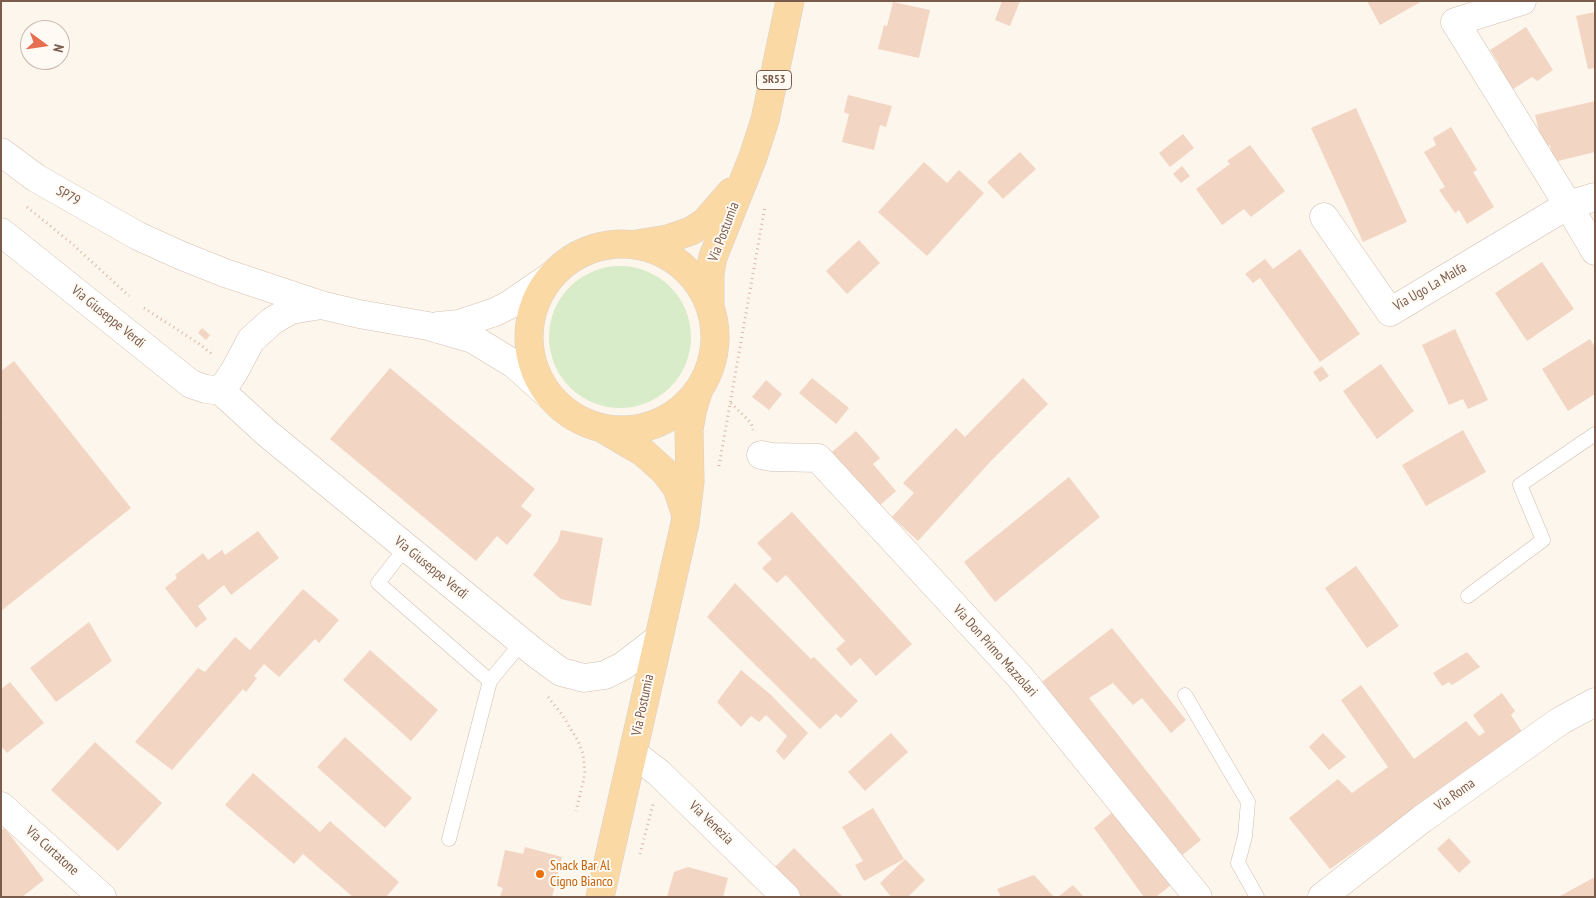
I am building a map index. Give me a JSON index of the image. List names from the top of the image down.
{
  "streets": {
    "main road": ["SR53", "Via Postumia"],
    "street": [
      "SP79",
      "Via Ugo La Malfa",
      "Via Giuseppe Verdi",
      "Via Don Primo Mazzolari",
      "Via Roma",
      "Via Venezia",
      "Via Curtatone"
    ]
  },
  "crossings": [
    ["Via Postumia", "Via Giuseppe Verdi"],
    ["Via Postumia", "Via Venezia"]
  ],
  "places": ["Snack Bar Al Cigno Bianco"],
  "north": "right"
}
